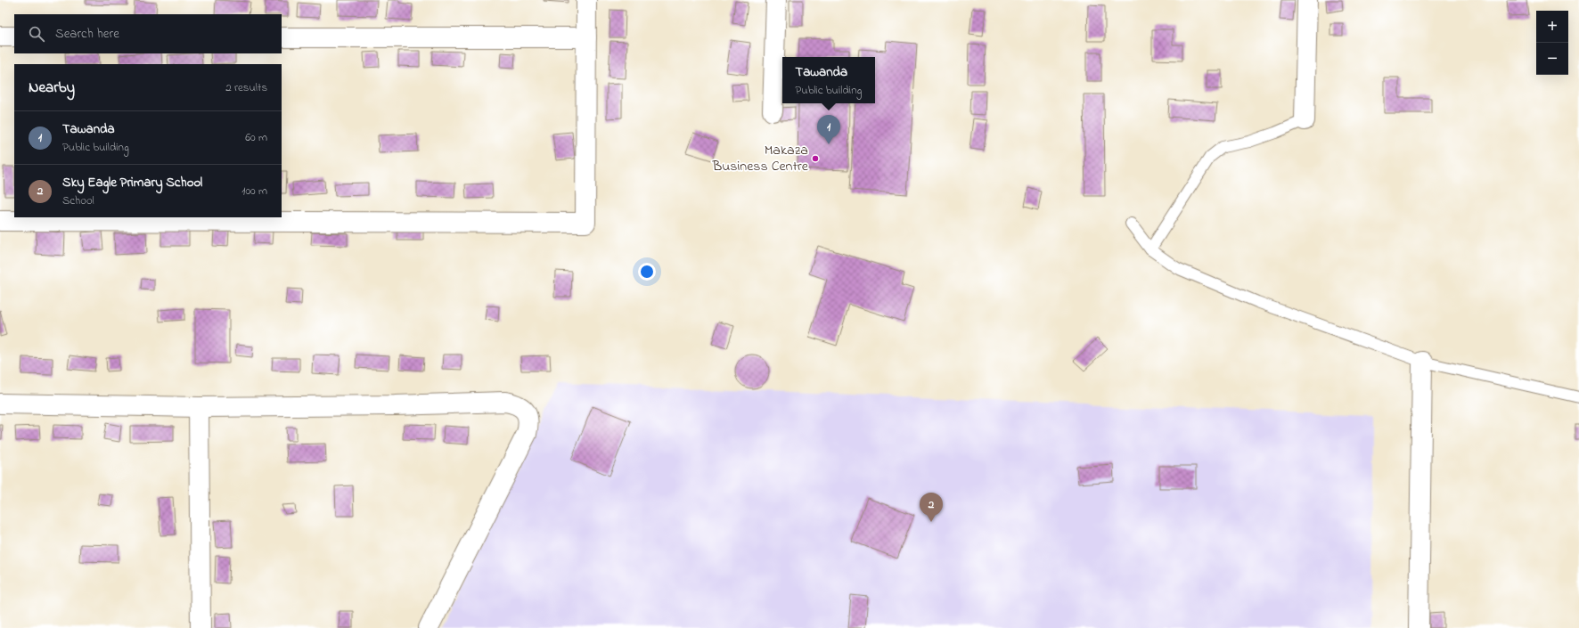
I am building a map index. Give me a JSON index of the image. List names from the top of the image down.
{
  "places": ["Makaza Business Centre"],
  "page": {
    "map_buttons": ["+", "−"],
    "search": "Search here",
    "popup": ["Tawanda", "Public building"],
    "heading": ["Nearby", "2 results"],
    "list": [
      {
        "mark": "1",
        "name": "Tawanda",
        "note": "Public building",
        "value": "60 m"
      },
      {
        "mark": "2",
        "name": "Sky Eagle Primary School",
        "note": "School",
        "value": "100 m"
      }
    ],
    "pins": ["1", "2"]
  }
}
